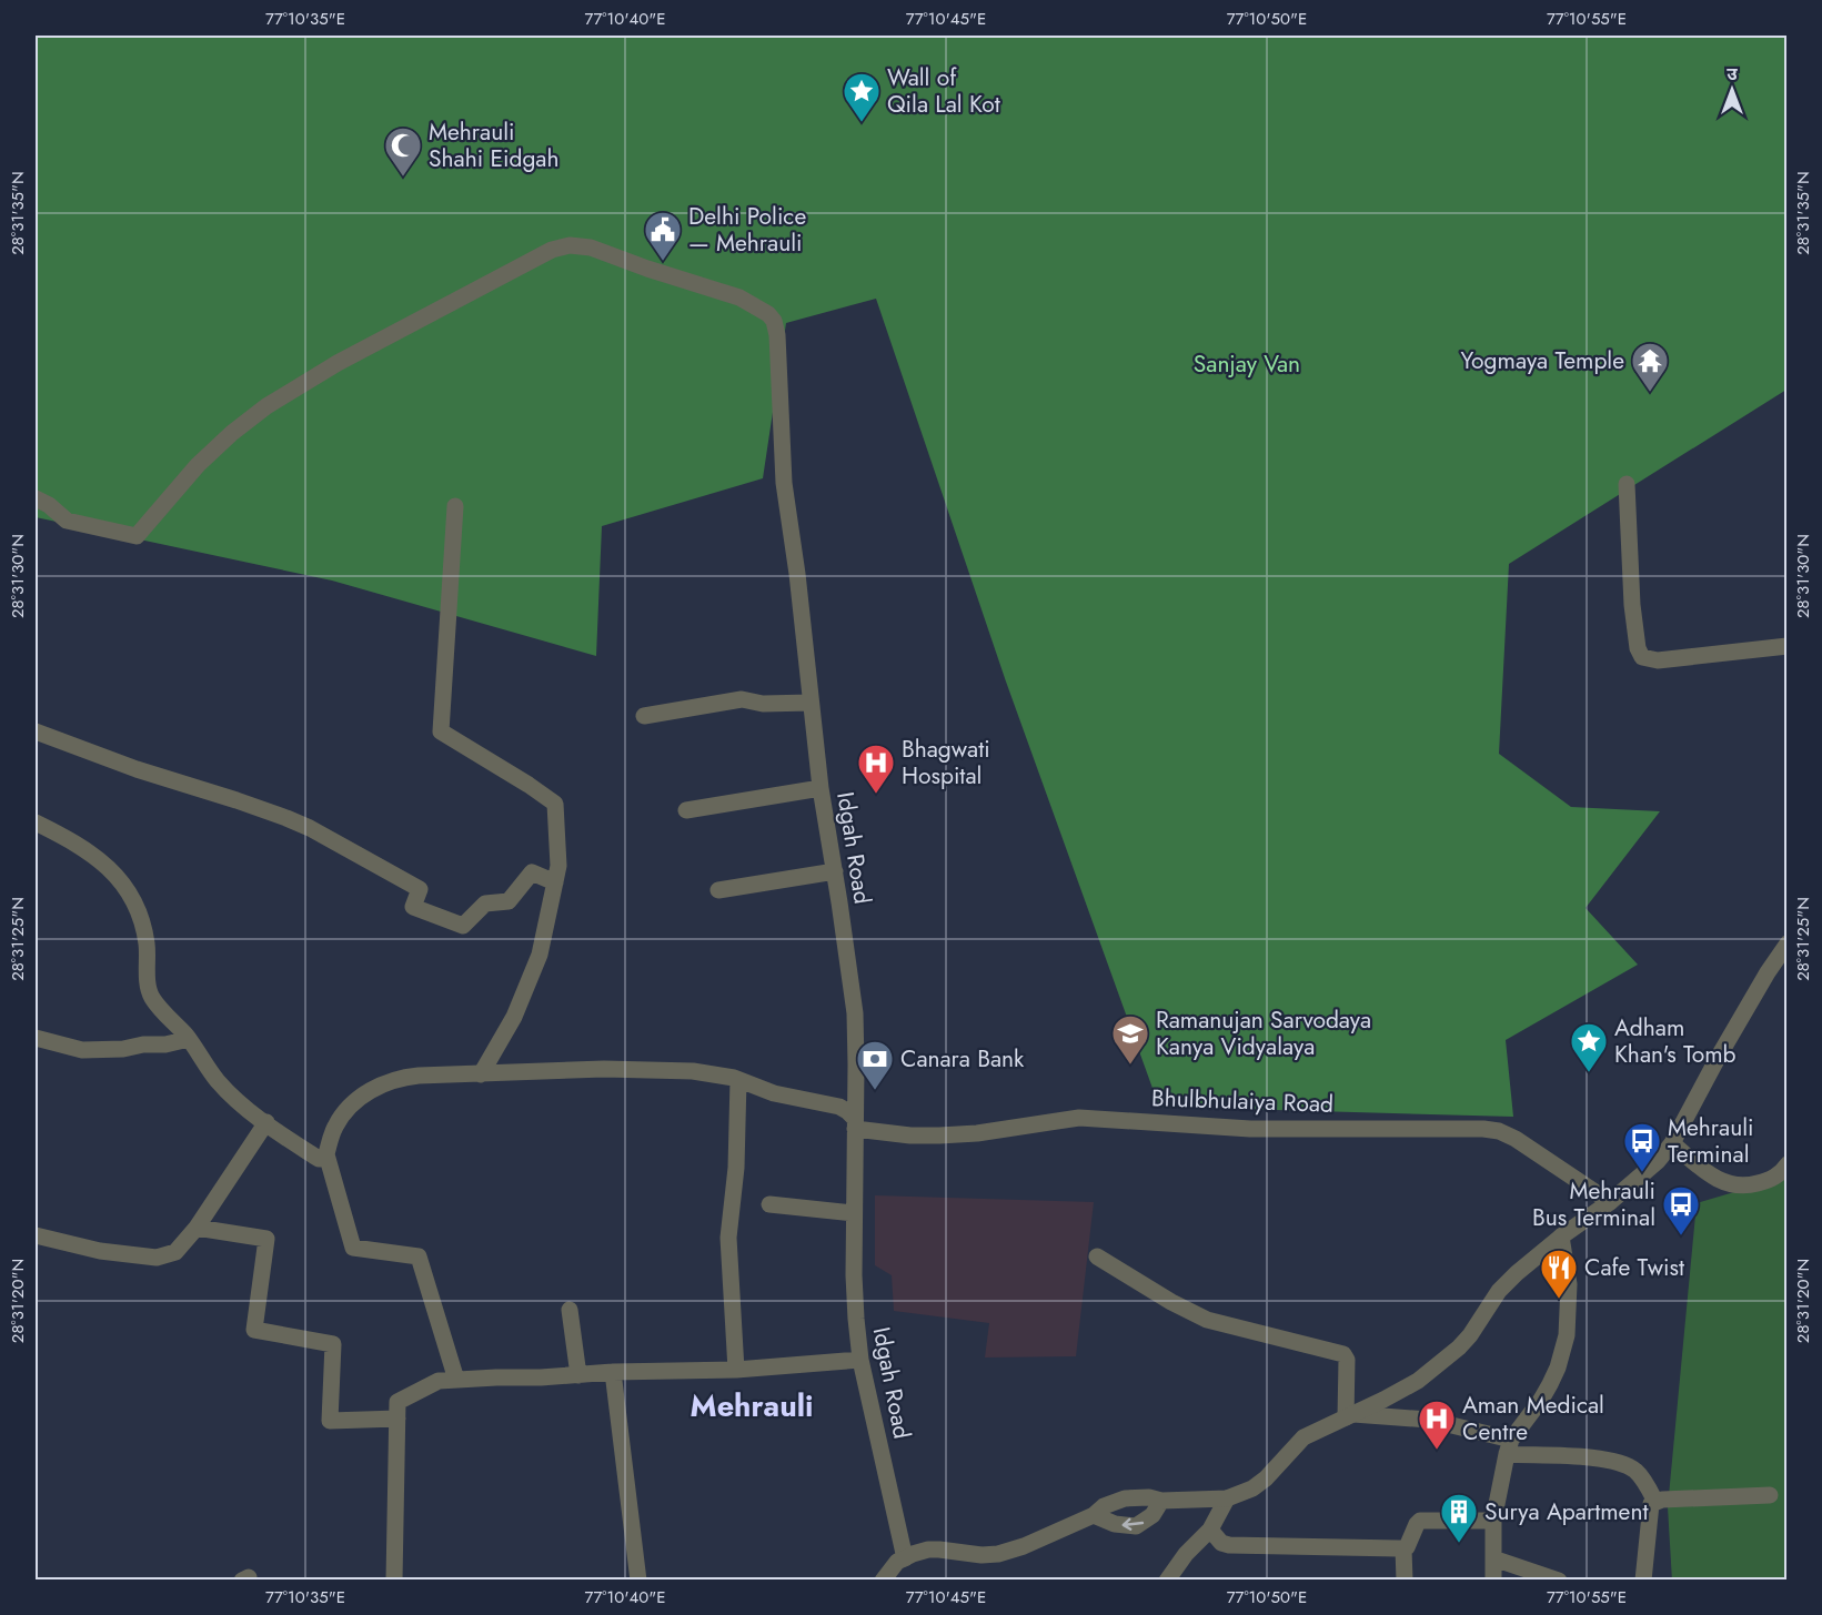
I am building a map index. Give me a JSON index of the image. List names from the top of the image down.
{
  "streets": {
    "street": ["Idgah Road", "Bhulbhulaiya Road"]
  },
  "crossings": [
    ["Idgah Road", "Bhulbhulaiya Road"]
  ],
  "districts": ["Mehrauli"],
  "parks": ["Sanjay Van"],
  "places": {
    "place": ["Wall of Qila Lal Kot", "Adham Khan's Tomb"],
    "mosque": ["Mehrauli Shahi Eidgah"],
    "public building": ["Delhi Police — Mehrauli"],
    "temple": ["Yogmaya Temple"],
    "hospital": ["Bhagwati Hospital", "Aman Medical Centre"],
    "school or university": ["Ramanujan Sarvodaya Kanya Vidyalaya"],
    "bank": ["Canara Bank"],
    "bus stop": ["Mehrauli Terminal", "Mehrauli Bus Terminal"],
    "restaurant": ["Cafe Twist"],
    "building": ["Surya Apartment"]
  },
  "north": "top",
  "coordinates": [
    "77°10'35\"E",
    "77°10'40\"E",
    "77°10'45\"E",
    "77°10'50\"E",
    "77°10'55\"E",
    "28°31'35\"N",
    "28°31'30\"N",
    "28°31'25\"N",
    "28°31'20\"N"
  ]
}
